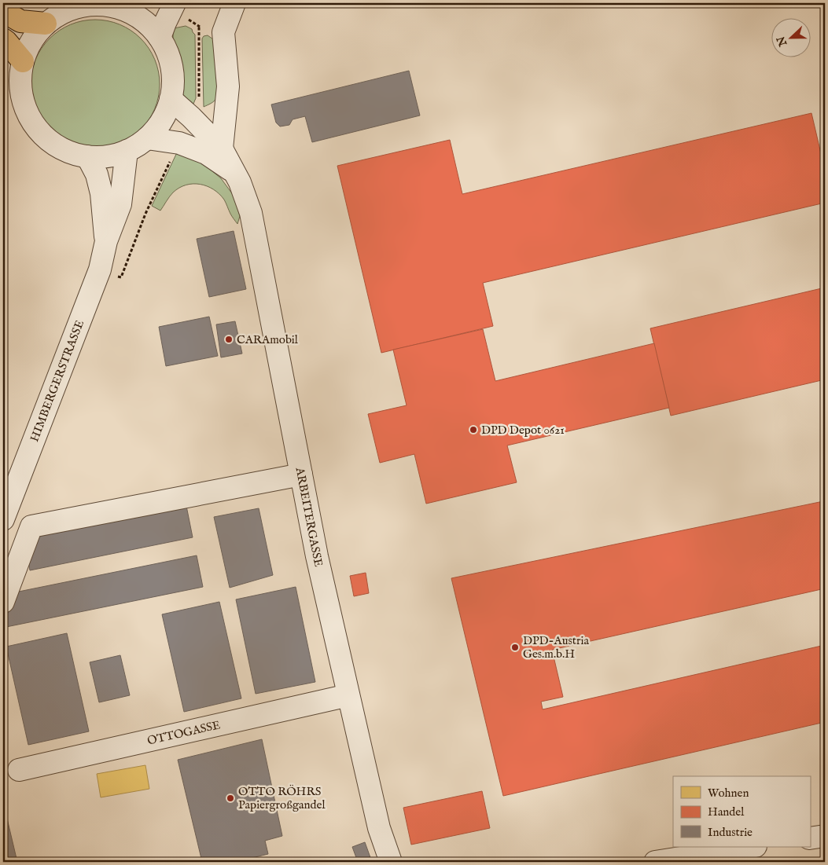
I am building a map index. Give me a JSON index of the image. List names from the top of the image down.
{
  "streets": {
    "street": ["HIMBERGERSTRASSE", "ARBEITERGASSE", "OTTOGASSE"]
  },
  "crossings": [
    ["ARBEITERGASSE", "OTTOGASSE"]
  ],
  "places": [
    "CARAmobil",
    "DPD Depot 0621",
    "DPD-Austria Ges.m.b.H",
    "OTTO RÖHRS Papiergroßgandel"
  ],
  "legend": ["Wohnen", "Handel", "Industrie"],
  "north": "left"
}
